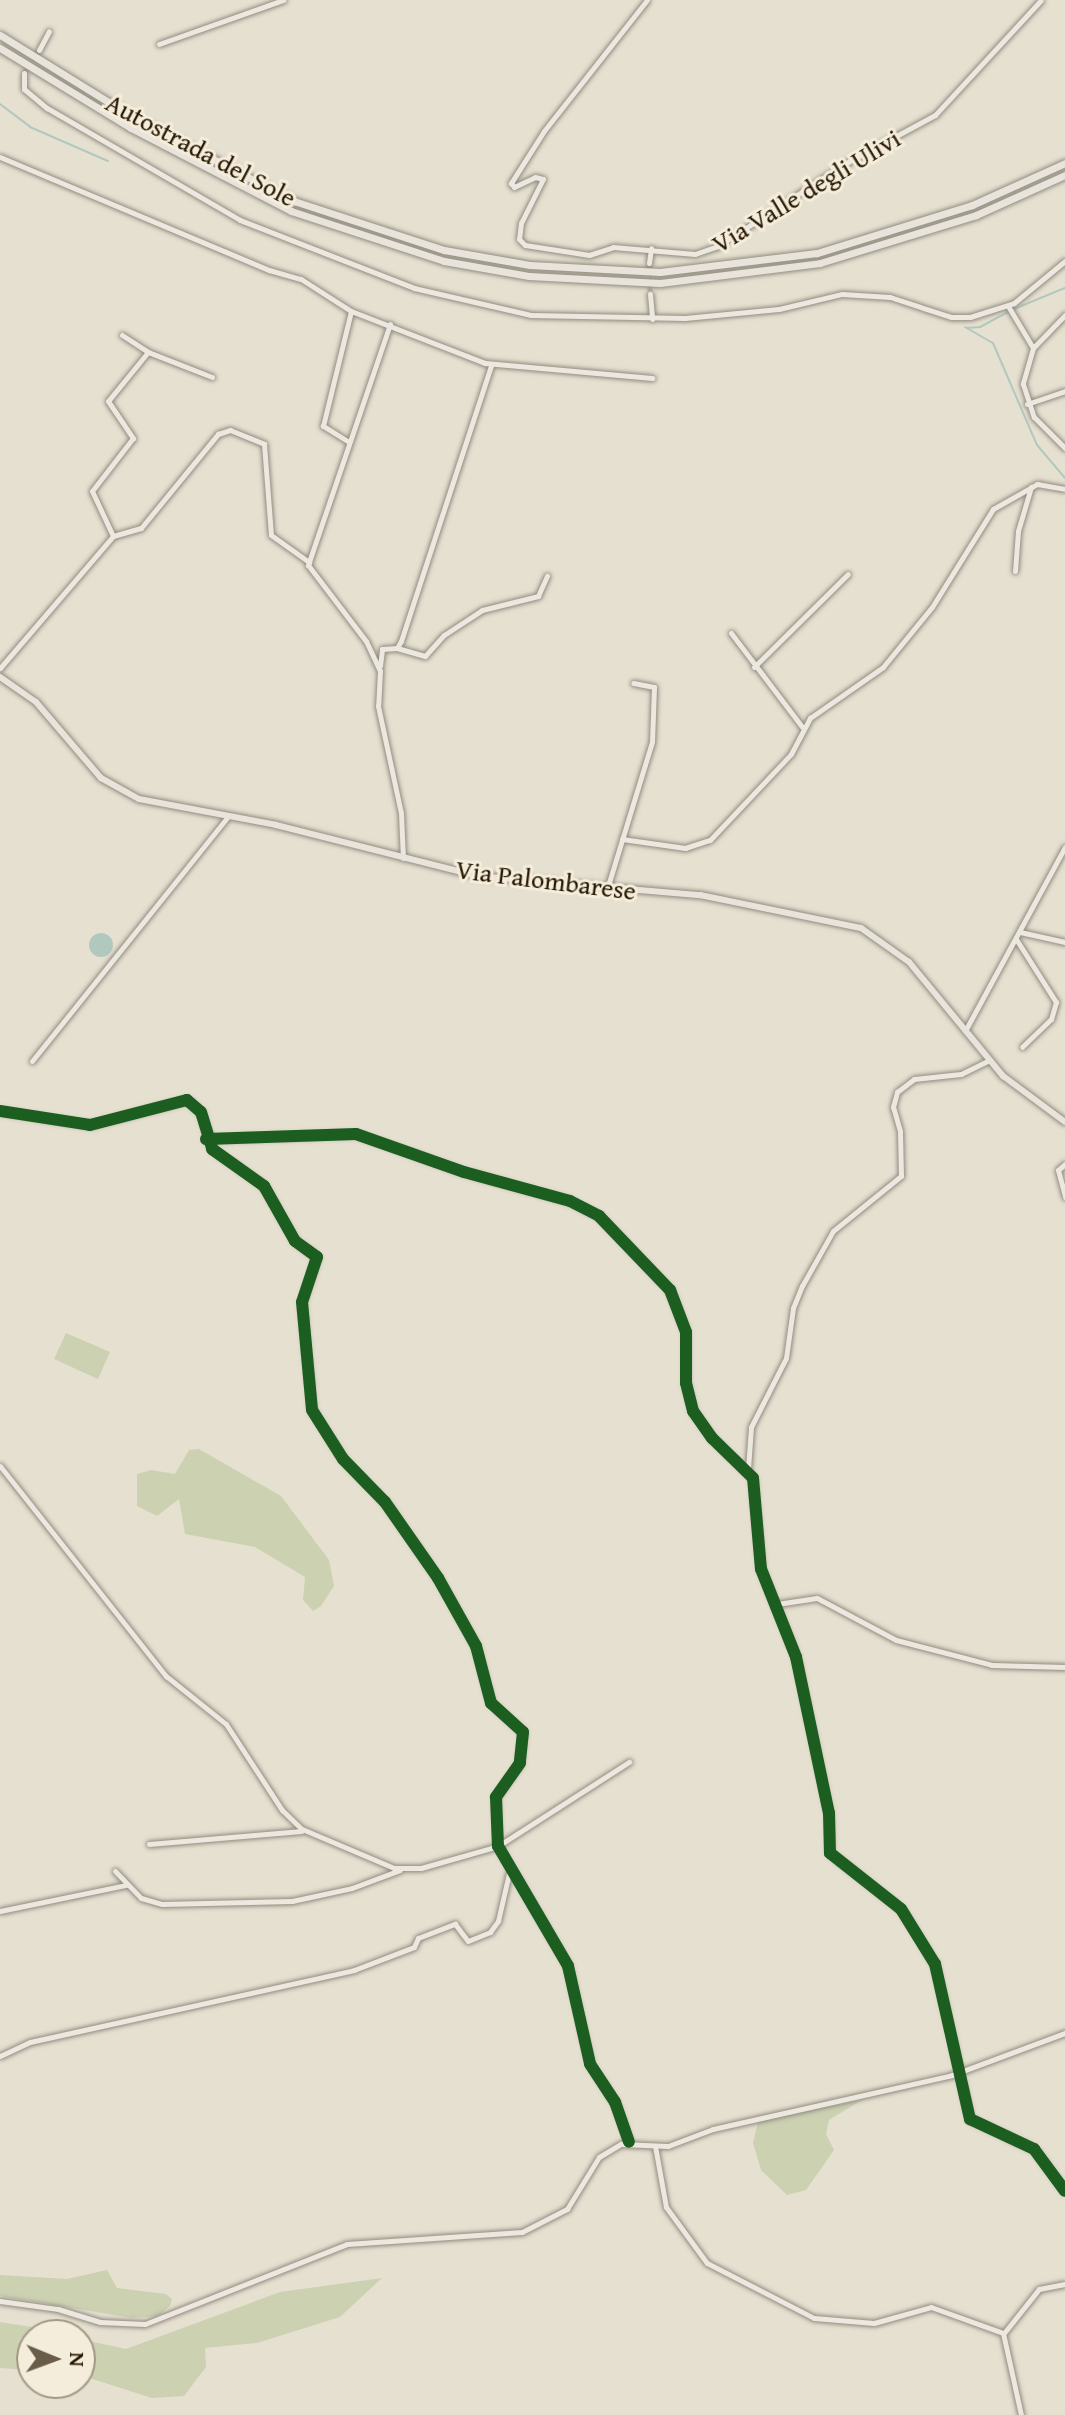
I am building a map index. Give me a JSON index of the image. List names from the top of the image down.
{
  "streets": {
    "highway": ["Autostrada del Sole"],
    "main road": ["Via Palombarese"],
    "street": ["Via Valle degli Ulivi"]
  },
  "north": "right"
}
